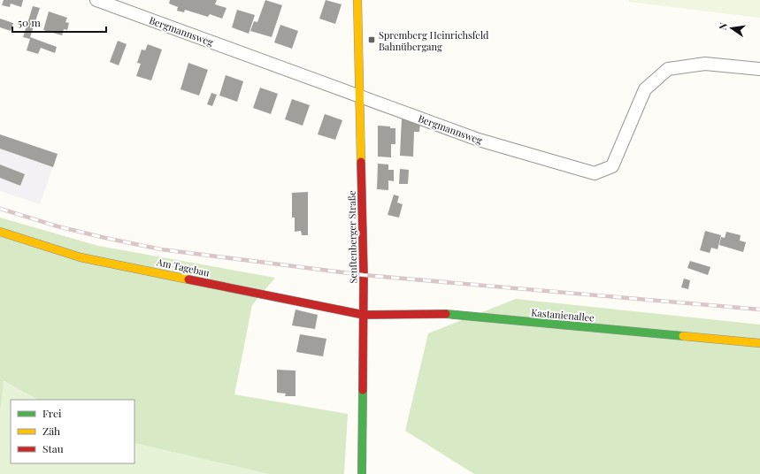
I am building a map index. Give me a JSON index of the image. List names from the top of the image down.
{
  "streets": {
    "street": [
      "Bergmannsweg",
      "Senftenberger Straße",
      "Am Tagebau",
      "Kastanienallee"
    ]
  },
  "crossings": [
    ["Bergmannsweg", "Senftenberger Straße"],
    ["Senftenberger Straße", "Am Tagebau"],
    ["Senftenberger Straße", "Kastanienallee"],
    ["Am Tagebau", "Kastanienallee"]
  ],
  "places": {
    "transit": ["Spremberg Heinrichsfeld Bahnübergang"]
  },
  "legend": ["Frei", "Zäh", "Stau"],
  "scale_bar": "50 m",
  "north": "left"
}
